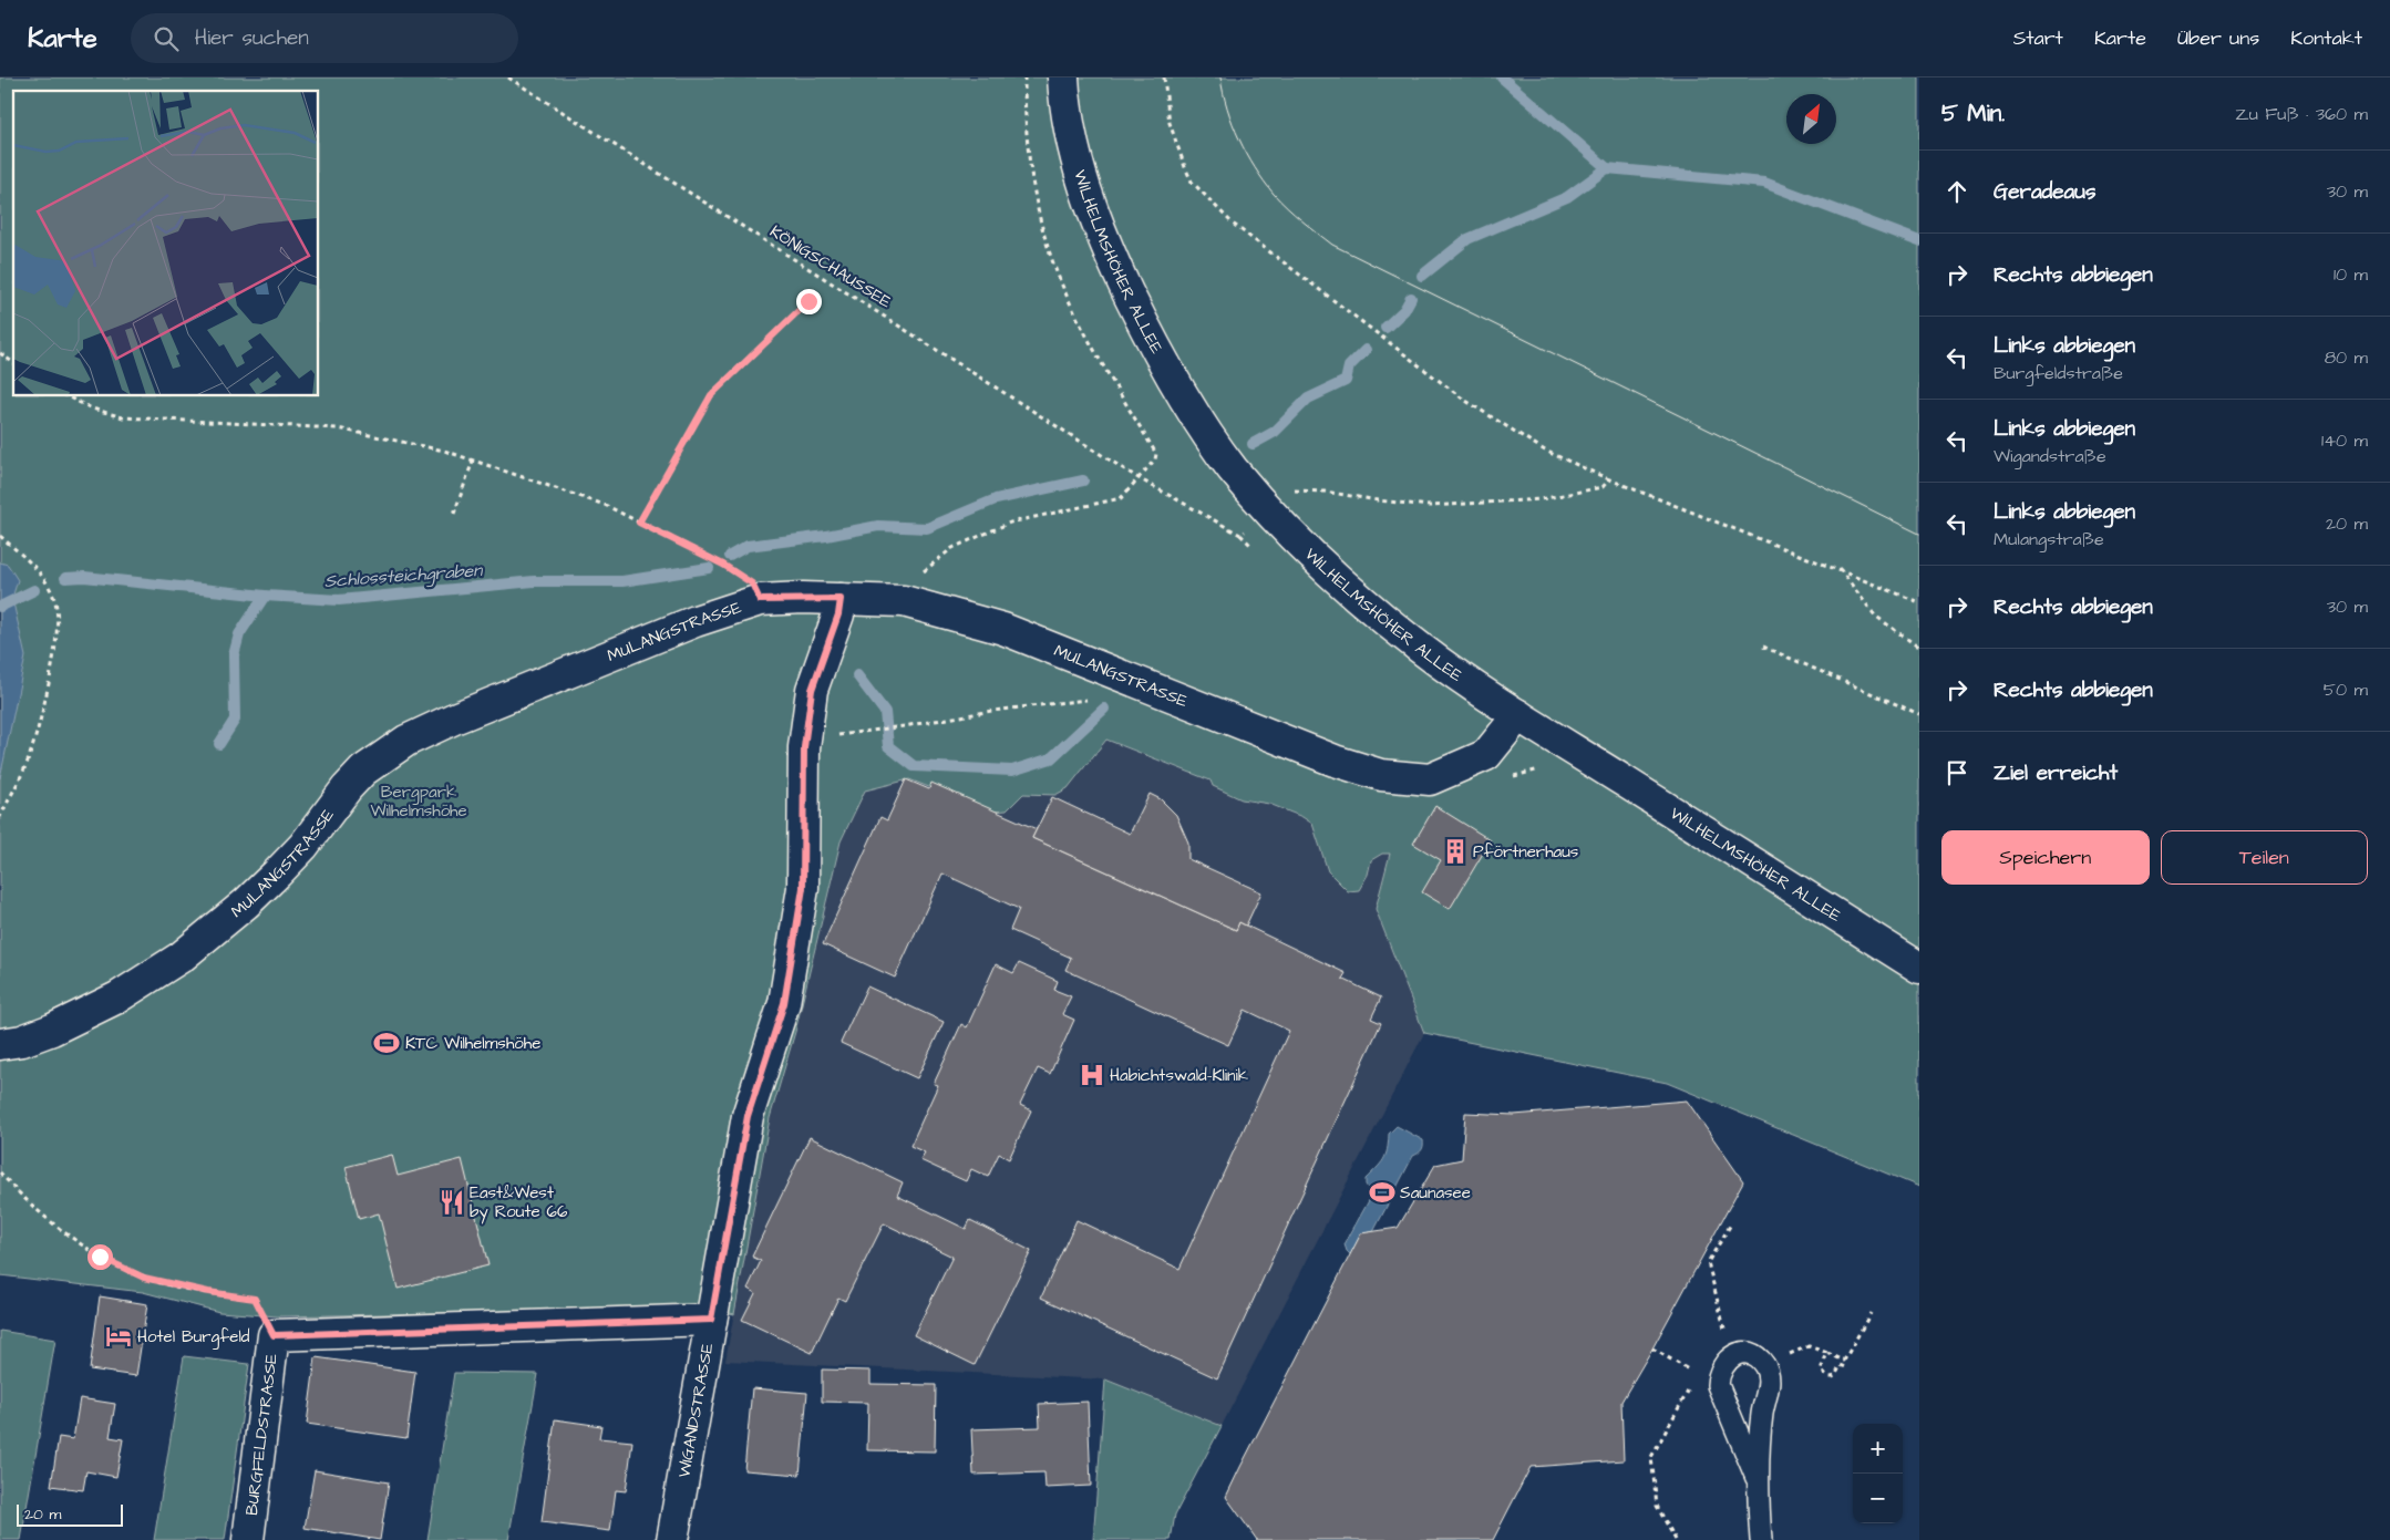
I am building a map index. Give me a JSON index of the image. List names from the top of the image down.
{
  "streets": {
    "street": [
      "WILHELMSHÖHER ALLEE",
      "MULANGSTRASSE",
      "WIGANDSTRASSE",
      "BURGFELDSTRASSE"
    ],
    "path": ["KÖNIGSCHAUSSEE"]
  },
  "crossings": [
    ["WILHELMSHÖHER ALLEE", "KÖNIGSCHAUSSEE"],
    ["WILHELMSHÖHER ALLEE", "MULANGSTRASSE"],
    ["MULANGSTRASSE", "WIGANDSTRASSE"],
    ["WIGANDSTRASSE", "BURGFELDSTRASSE"]
  ],
  "water": ["Schlossteichgraben"],
  "parks": ["Bergpark Wilhelmshöhe"],
  "places": {
    "building": ["Pförtnerhaus"],
    "sports": ["KTC Wilhelmshöhe", "Saunasee"],
    "hospital": ["Habichtswald-Klinik"],
    "restaurant": ["East&West by Route 66"],
    "hotel": ["Hotel Burgfeld"]
  },
  "scale_bar": "20 m",
  "north": "top right",
  "page": {
    "header": "Karte",
    "search": "Hier suchen",
    "nav": [
      "Start",
      "Karte",
      "Über uns",
      "Kontakt"
    ],
    "heading": ["5 Min.", "Zu Fuß · 360 m"],
    "list": [
      ["Geradeaus", "30 m"],
      ["Rechts abbiegen", "10 m"],
      ["Links abbiegen", "Burgfeldstraße", "80 m"],
      ["Links abbiegen", "Wigandstraße", "140 m"],
      ["Links abbiegen", "Mulangstraße", "20 m"],
      ["Rechts abbiegen", "30 m"],
      ["Rechts abbiegen", "50 m"],
      "Ziel erreicht"
    ],
    "buttons": ["Speichern", "Teilen"],
    "map_buttons": ["+", "−"],
    "scale": "20 m"
  }
}
